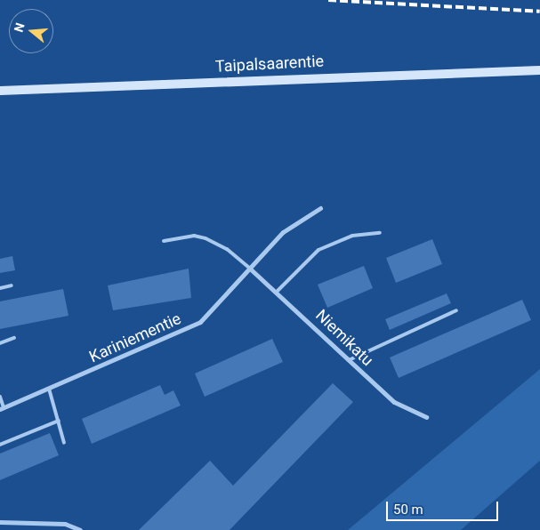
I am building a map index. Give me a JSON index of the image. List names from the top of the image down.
{
  "streets": {
    "main road": ["Taipalsaarentie"],
    "street": ["Kariniementie", "Niemikatu"]
  },
  "crossings": [
    ["Kariniementie", "Niemikatu"]
  ],
  "scale_bar": "50 m",
  "north": "left"
}
